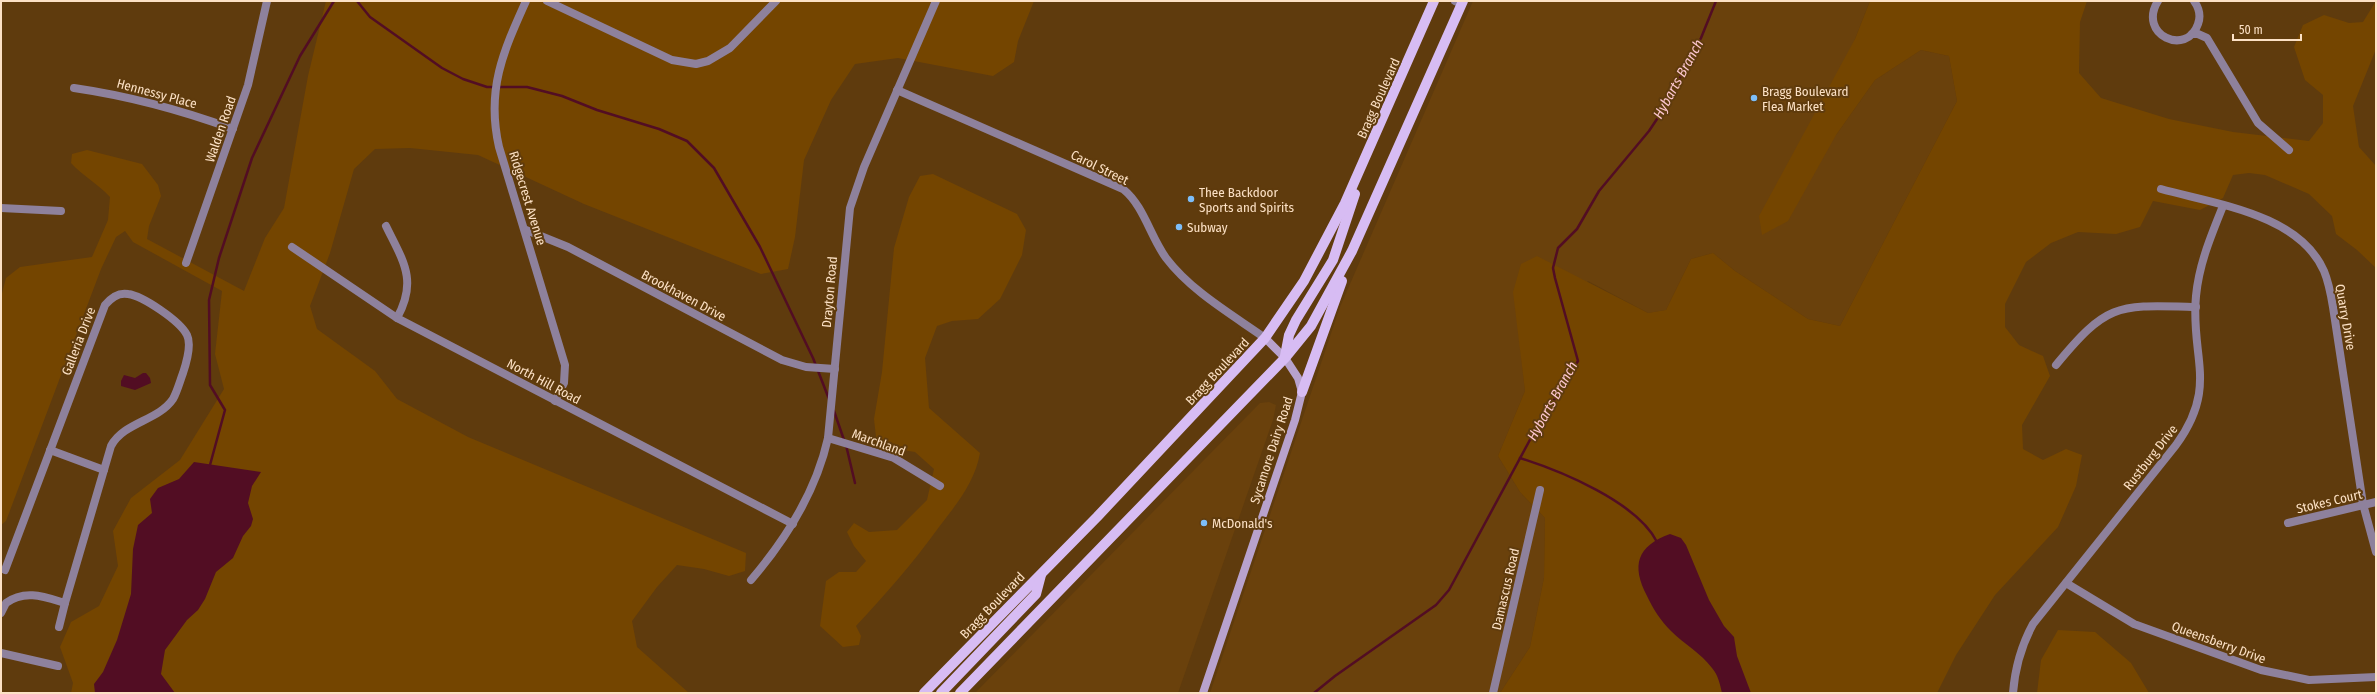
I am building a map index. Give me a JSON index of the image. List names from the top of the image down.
{
  "streets": {
    "main road": ["Bragg Boulevard", "Sycamore Dairy Road"],
    "street": [
      "Hennessy Place",
      "Walden Road",
      "Carol Street",
      "Ridgecrest Avenue",
      "Drayton Road",
      "Brookhaven Drive",
      "Quarry Drive",
      "Galleria Drive",
      "North Hill Road",
      "Marchland",
      "Rustburg Drive",
      "Stokes Court",
      "Damascus Road",
      "Queensberry Drive"
    ]
  },
  "crossings": [
    ["Hennessy Place", "Walden Road"],
    ["Bragg Boulevard", "Carol Street"],
    ["Bragg Boulevard", "Sycamore Dairy Road"],
    ["Carol Street", "Drayton Road"],
    ["Carol Street", "Sycamore Dairy Road"],
    ["Ridgecrest Avenue", "Brookhaven Drive"],
    ["Ridgecrest Avenue", "North Hill Road"],
    ["Drayton Road", "Brookhaven Drive"],
    ["Drayton Road", "North Hill Road"],
    ["Drayton Road", "Marchland"],
    ["Quarry Drive", "Rustburg Drive"],
    ["Quarry Drive", "Stokes Court"],
    ["Rustburg Drive", "Queensberry Drive"]
  ],
  "water": ["Hybarts Branch"],
  "places": [
    "Bragg Boulevard Flea Market",
    "Thee Backdoor Sports and Spirits",
    "Subway",
    "McDonald's"
  ],
  "scale_bar": "50 m"
}
